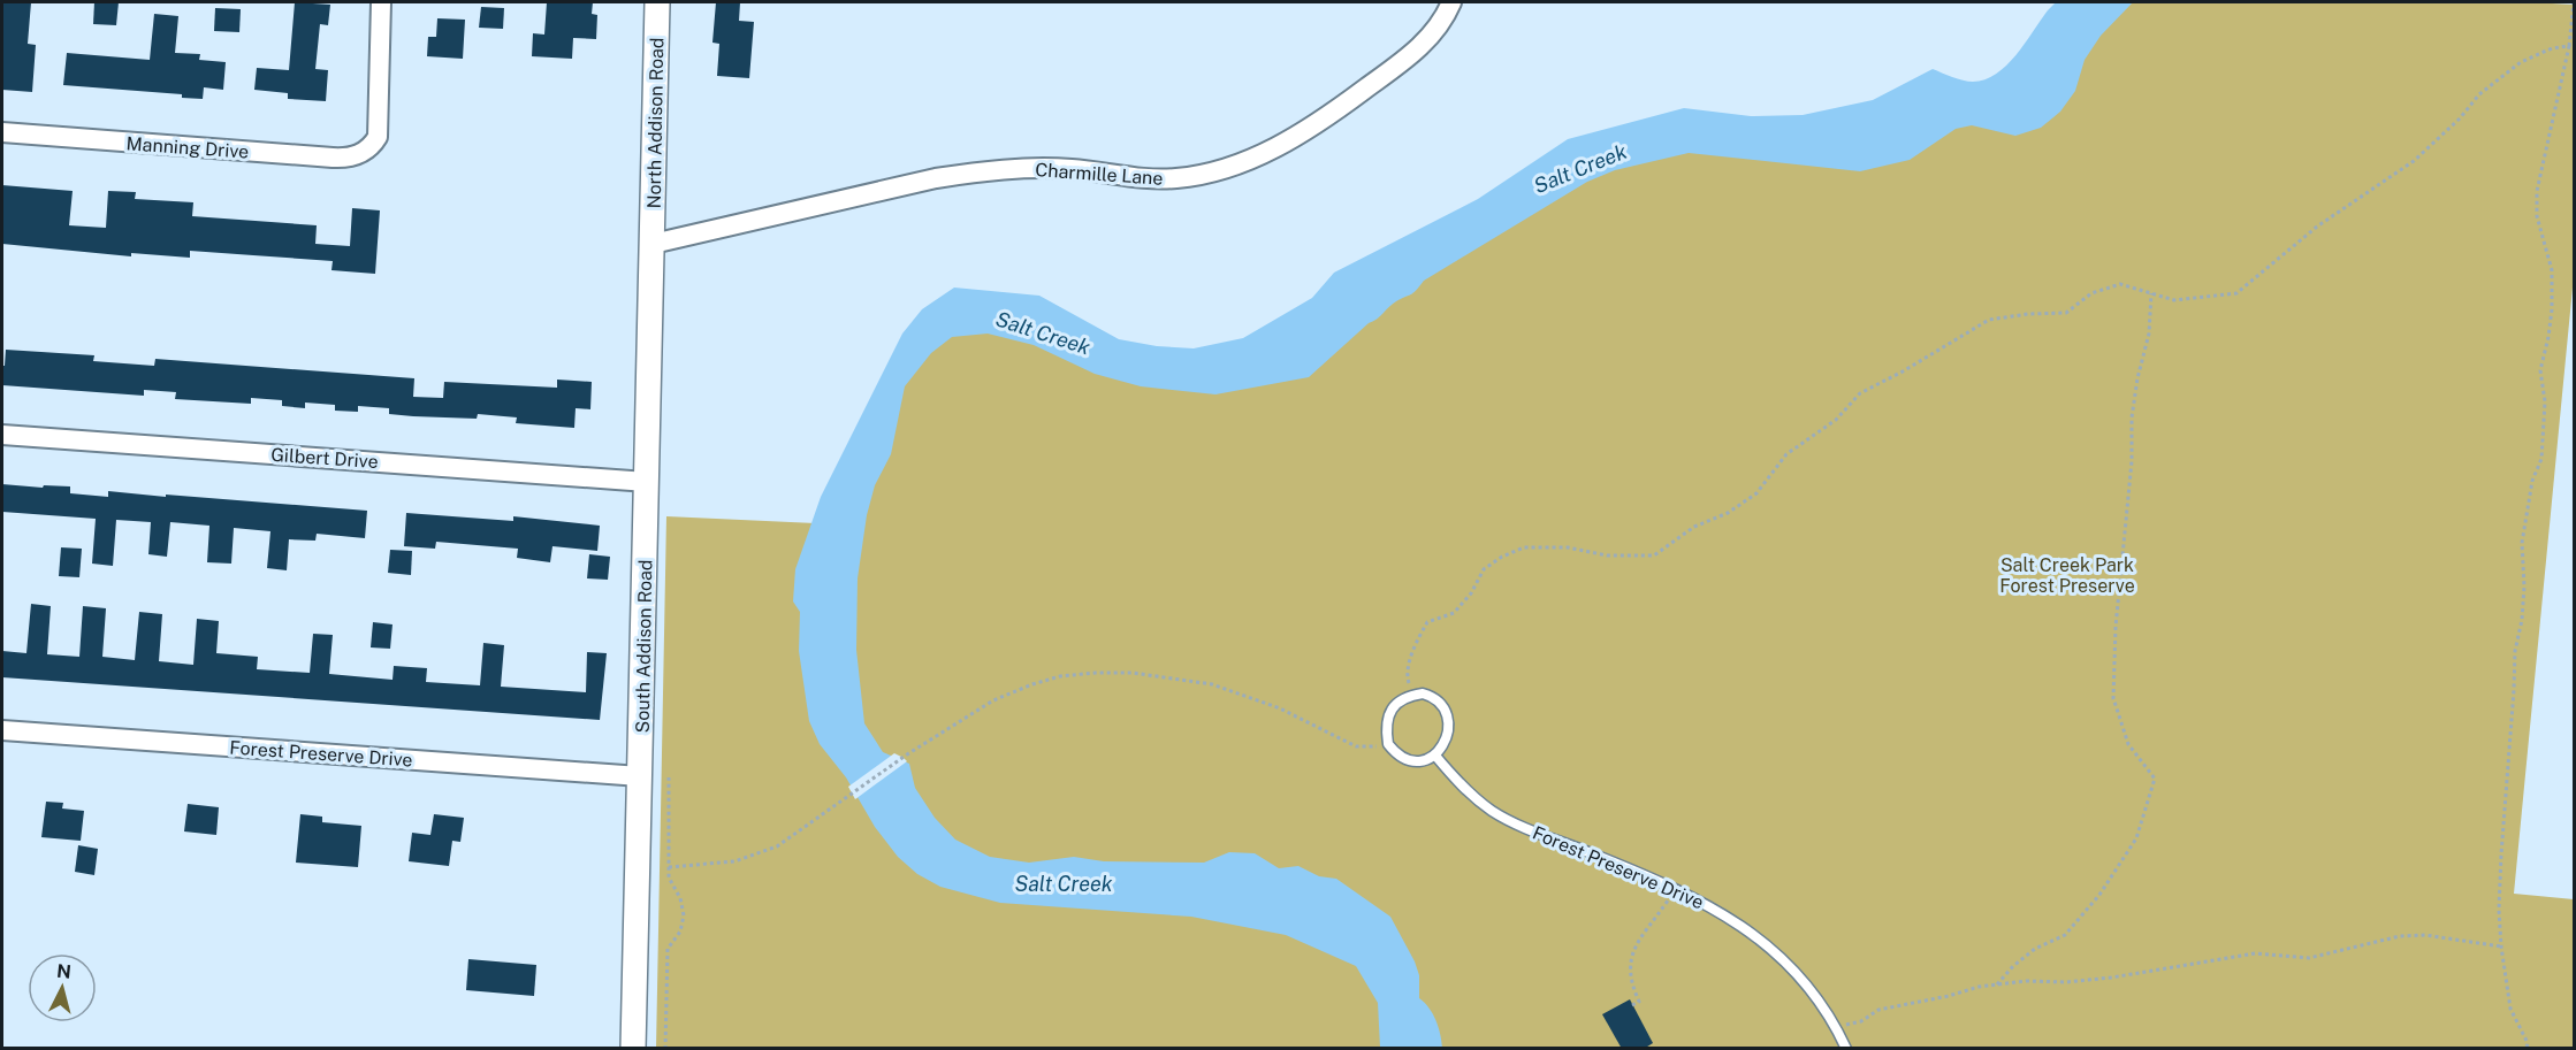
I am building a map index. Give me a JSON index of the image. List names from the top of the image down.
{
  "streets": {
    "street": [
      "North Addison Road",
      "Manning Drive",
      "Charmille Lane",
      "Gilbert Drive",
      "South Addison Road",
      "Forest Preserve Drive"
    ]
  },
  "crossings": [
    ["North Addison Road", "Charmille Lane"],
    ["North Addison Road", "South Addison Road"],
    ["Charmille Lane", "South Addison Road"],
    ["Gilbert Drive", "South Addison Road"],
    ["South Addison Road", "Forest Preserve Drive"]
  ],
  "water": ["Salt Creek"],
  "parks": ["Salt Creek Park Forest Preserve"],
  "north": "top"
}
